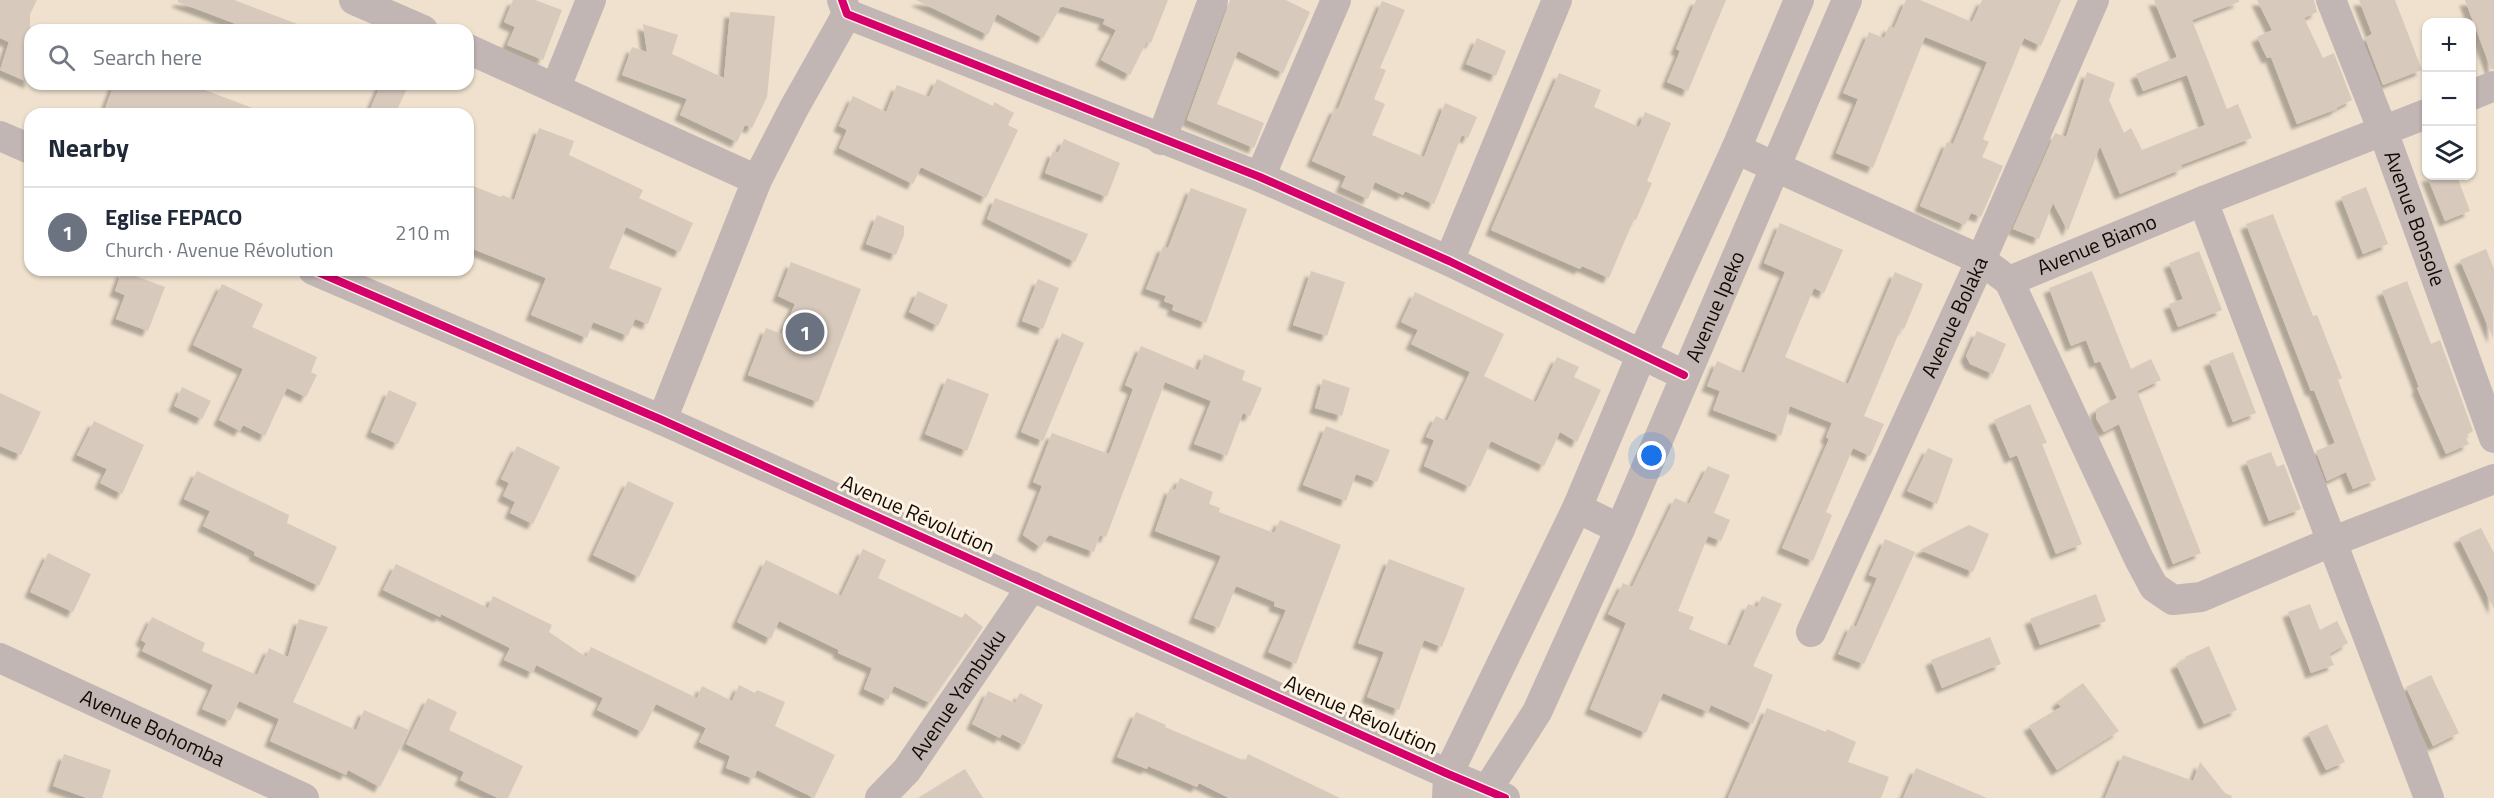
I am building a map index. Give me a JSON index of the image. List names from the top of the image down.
{
  "streets": {
    "street": [
      "Avenue Bonsole",
      "Avenue Biamo",
      "Avenue Ipeko",
      "Avenue Bolaka",
      "Avenue Révolution",
      "Avenue Yambuku",
      "Avenue Bohomba"
    ]
  },
  "crossings": [
    ["Avenue Bonsole", "Avenue Biamo"],
    ["Avenue Ipeko", "Avenue Révolution"],
    ["Avenue Révolution", "Avenue Yambuku"]
  ],
  "page": {
    "map_buttons": ["+", "−"],
    "search": "Search here",
    "heading": "Nearby",
    "list": [
      {
        "mark": "1",
        "name": "Eglise FEPACO",
        "note": "Church · Avenue Révolution",
        "value": "210 m"
      }
    ],
    "pins": "1"
  }
}
